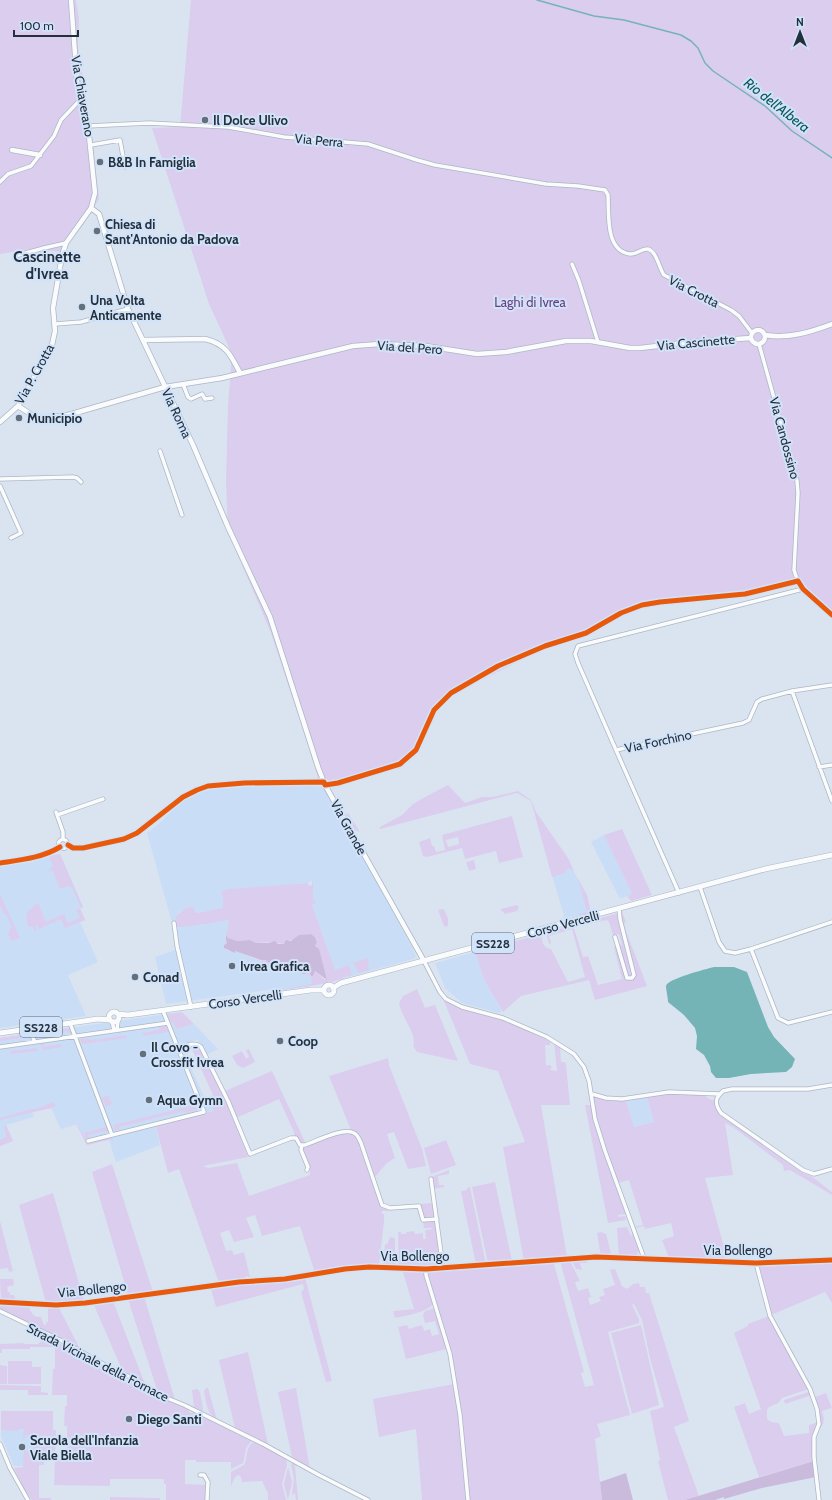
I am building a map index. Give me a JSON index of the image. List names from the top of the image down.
{
  "streets": {
    "main road": ["Corso Vercelli", "SS228"],
    "street": [
      "Via Chiaverano",
      "Via Perra",
      "Via Crotta",
      "Via Cascinette",
      "Via del Pero",
      "Via P. Crotta",
      "Via Roma",
      "Via Candossino",
      "Via Forchino",
      "Via Grande",
      "Via Bollengo",
      "Strada Vicinale della Fornace"
    ]
  },
  "crossings": [
    ["Via Chiaverano", "Via Perra"],
    ["Via Chiaverano", "Via P. Crotta"],
    ["Via Chiaverano", "Via Roma"],
    ["Via Perra", "Via Crotta"],
    ["Via Crotta", "Via Cascinette"],
    ["Via Crotta", "Via Candossino"],
    ["Via Cascinette", "Via del Pero"],
    ["Via Cascinette", "Via Candossino"],
    ["Via del Pero", "Via P. Crotta"],
    ["Via del Pero", "Via Roma"],
    ["Via P. Crotta", "Via Roma"],
    ["Via Roma", "Via Grande"],
    ["Via Forchino", "Corso Vercelli"],
    ["Via Forchino", "SS228"],
    ["Via Grande", "Corso Vercelli"],
    ["Corso Vercelli", "SS228"]
  ],
  "districts": ["Cascinette d'Ivrea"],
  "water": ["Rio dell'Albera"],
  "parks": ["Laghi di Ivrea"],
  "places": [
    "Il Dolce Ulivo",
    "B&B In Famiglia",
    "Chiesa di Sant'Antonio da Padova",
    "Una Volta Anticamente",
    "Municipio",
    "Ivrea Grafica",
    "Conad",
    "Coop",
    "Il Covo - Crossfit Ivrea",
    "Aqua Gymn",
    "Diego Santi",
    "Scuola dell'Infanzia Viale Biella"
  ],
  "scale_bar": "100 m",
  "north": "top"
}
